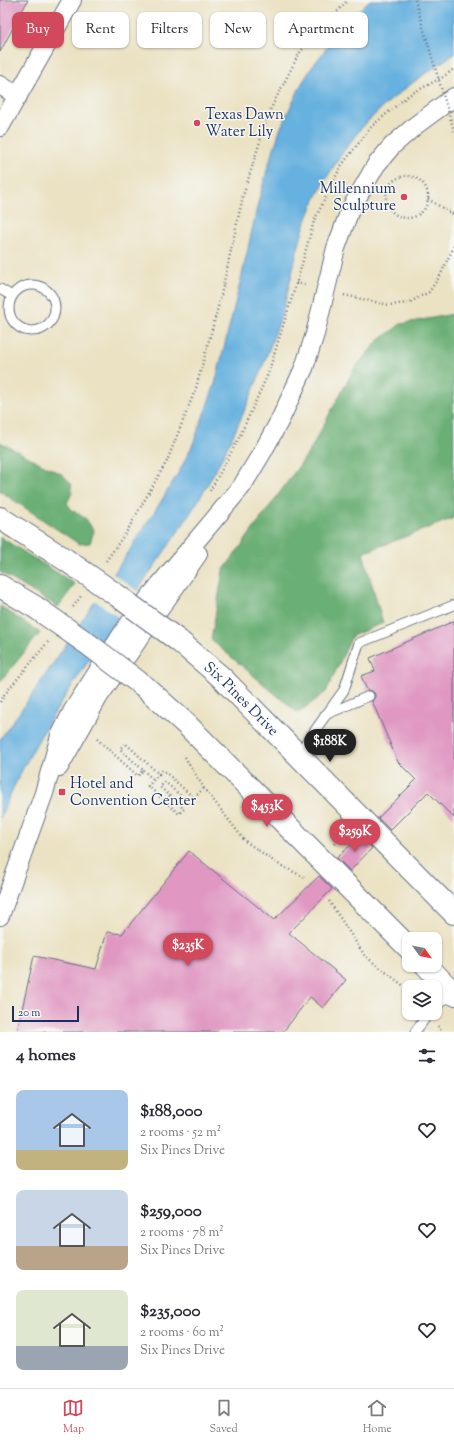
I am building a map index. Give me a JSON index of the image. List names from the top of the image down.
{
  "streets": {
    "street": ["Six Pines Drive"]
  },
  "places": {
    "other": ["Texas Dawn Water Lily", "Millennium Sculpture"],
    "transit": ["Hotel and Convention Center"]
  },
  "scale_bar": "20 m",
  "north": "bottom right",
  "page": {
    "chip": [
      "Buy",
      "Rent",
      "Filters",
      "New",
      "Apartment"
    ],
    "price": [
      "$188K",
      "$453K",
      "$259K",
      "$235K"
    ],
    "scale": "20 m",
    "heading": "4 homes",
    "list": [
      {
        "name": "$188,000",
        "note": "2 rooms · 52 m² · Six Pines Drive"
      },
      {
        "name": "$259,000",
        "note": "2 rooms · 78 m² · Six Pines Drive"
      },
      {
        "name": "$235,000",
        "note": "2 rooms · 60 m² · Six Pines Drive"
      }
    ],
    "tabs": ["Map", "Saved", "Home"]
  }
}
